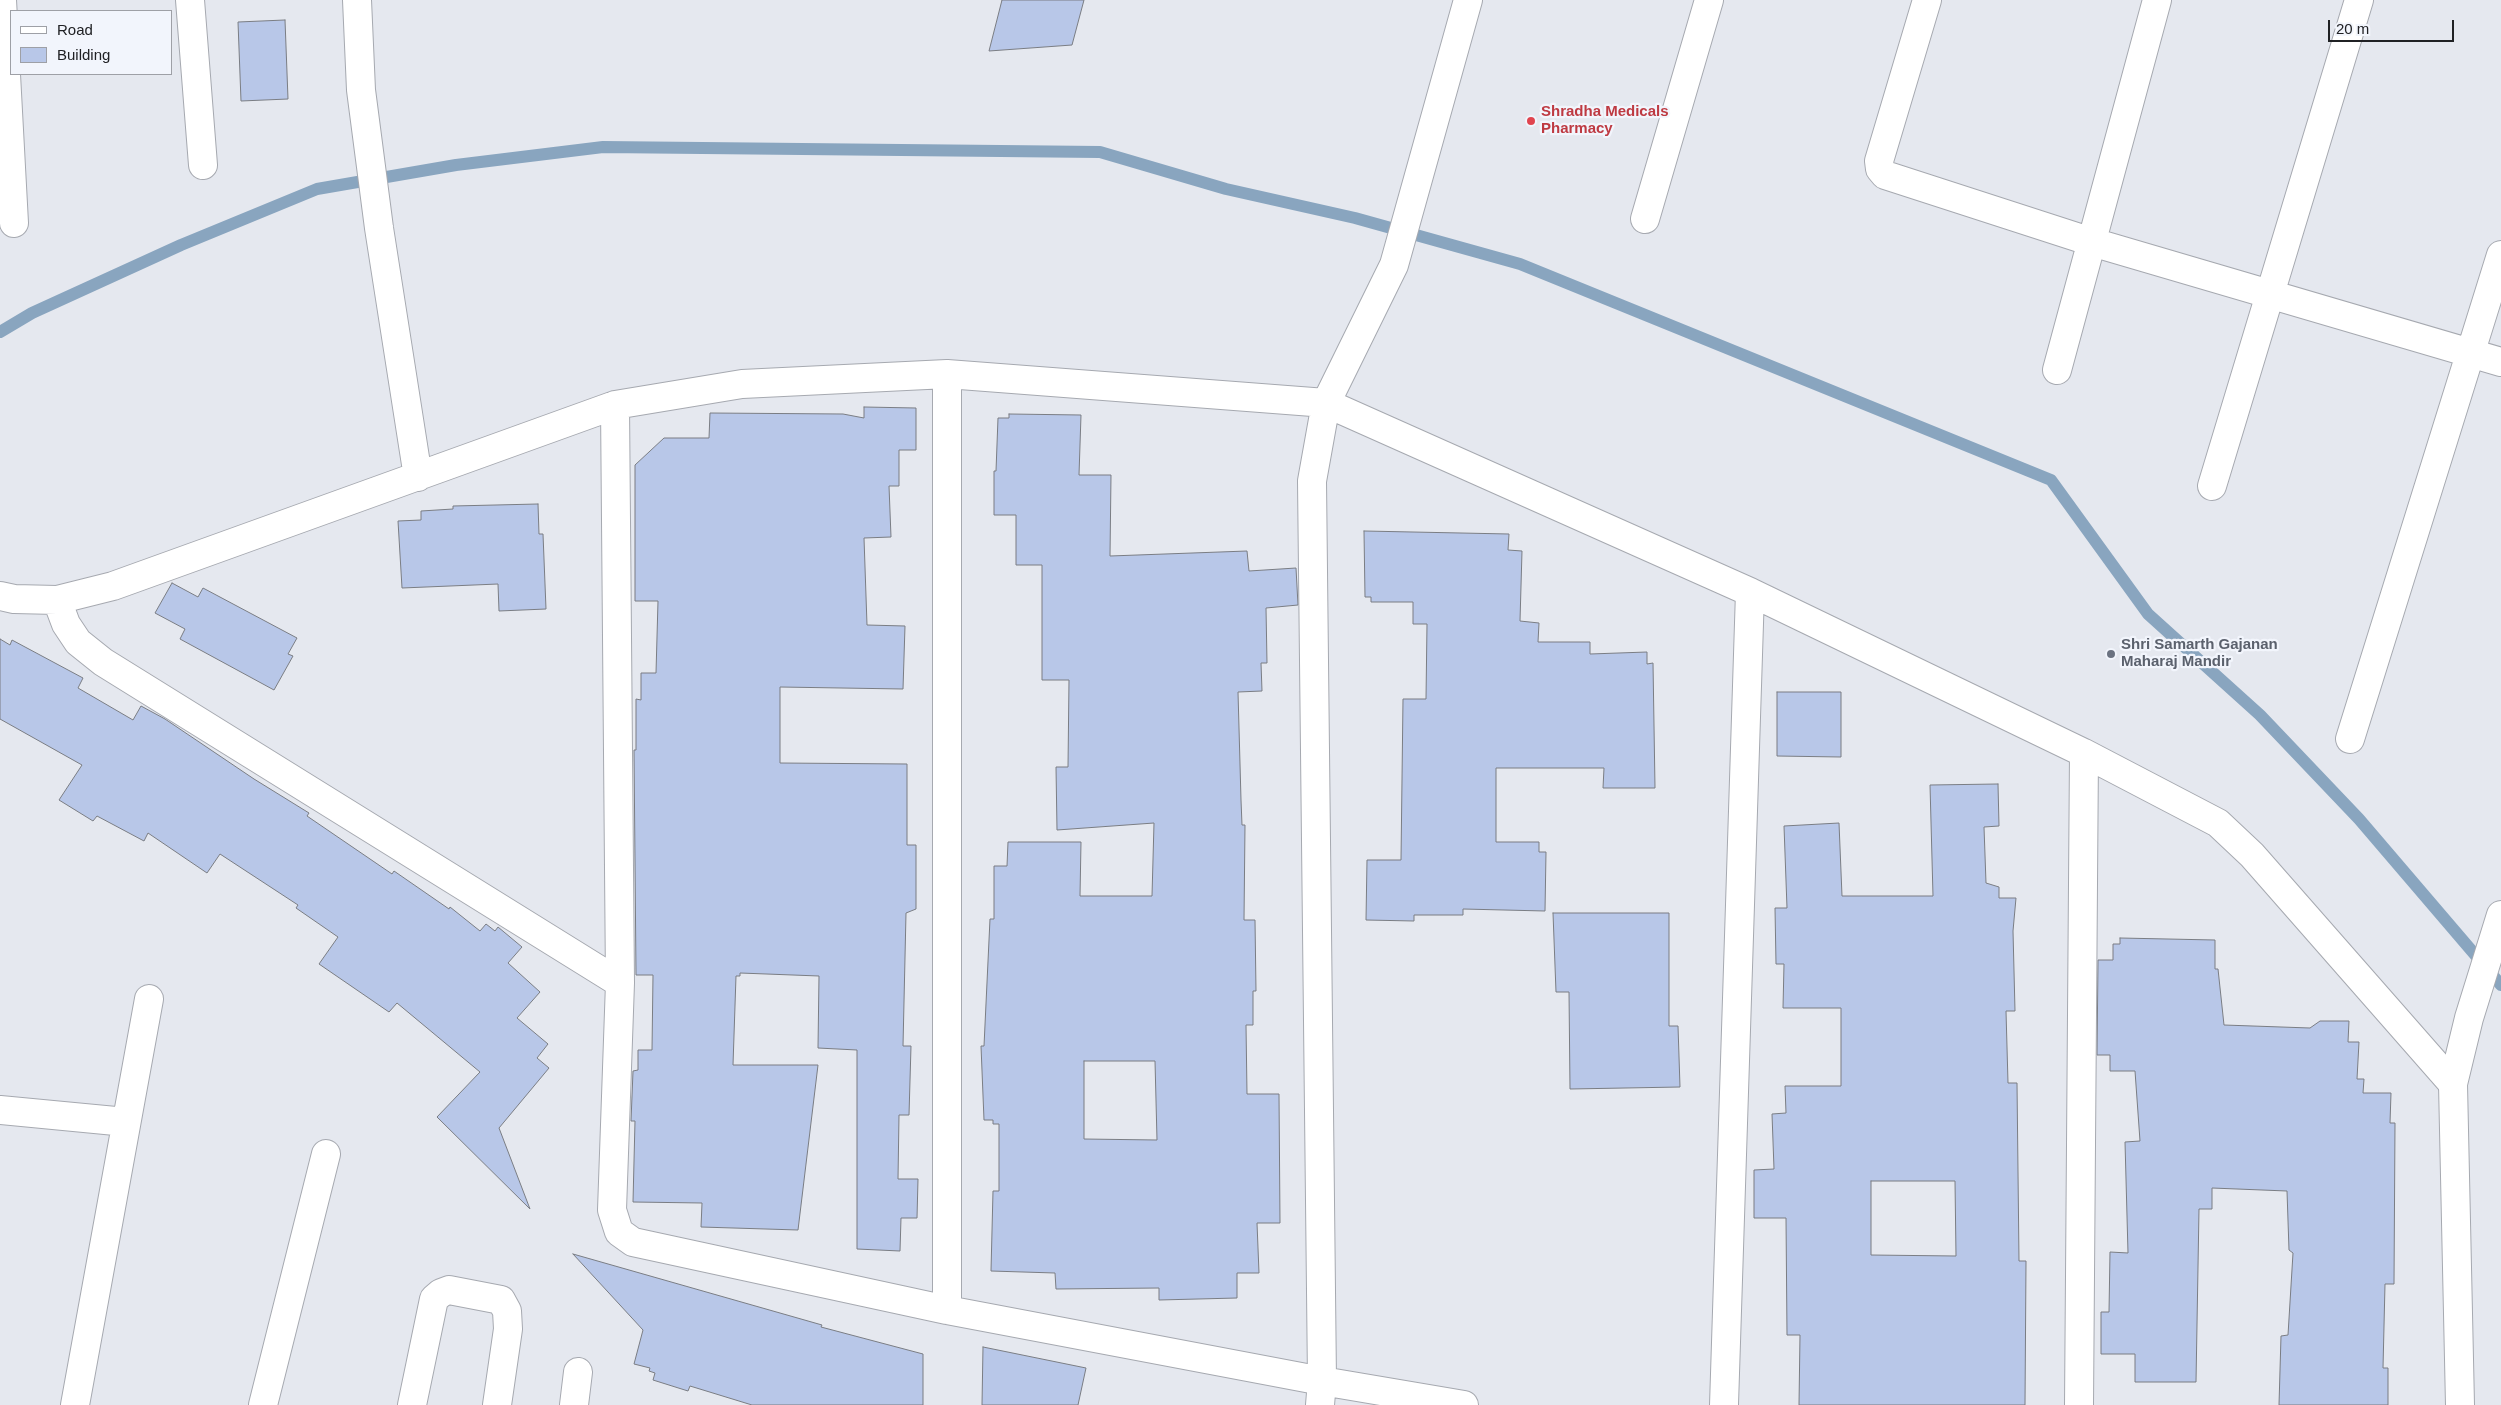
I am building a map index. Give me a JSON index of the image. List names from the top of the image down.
{
  "places": ["Shradha Medicals Pharmacy", "Shri Samarth Gajanan Maharaj Mandir"],
  "legend": ["Road", "Building"],
  "scale_bar": "20 m"
}
